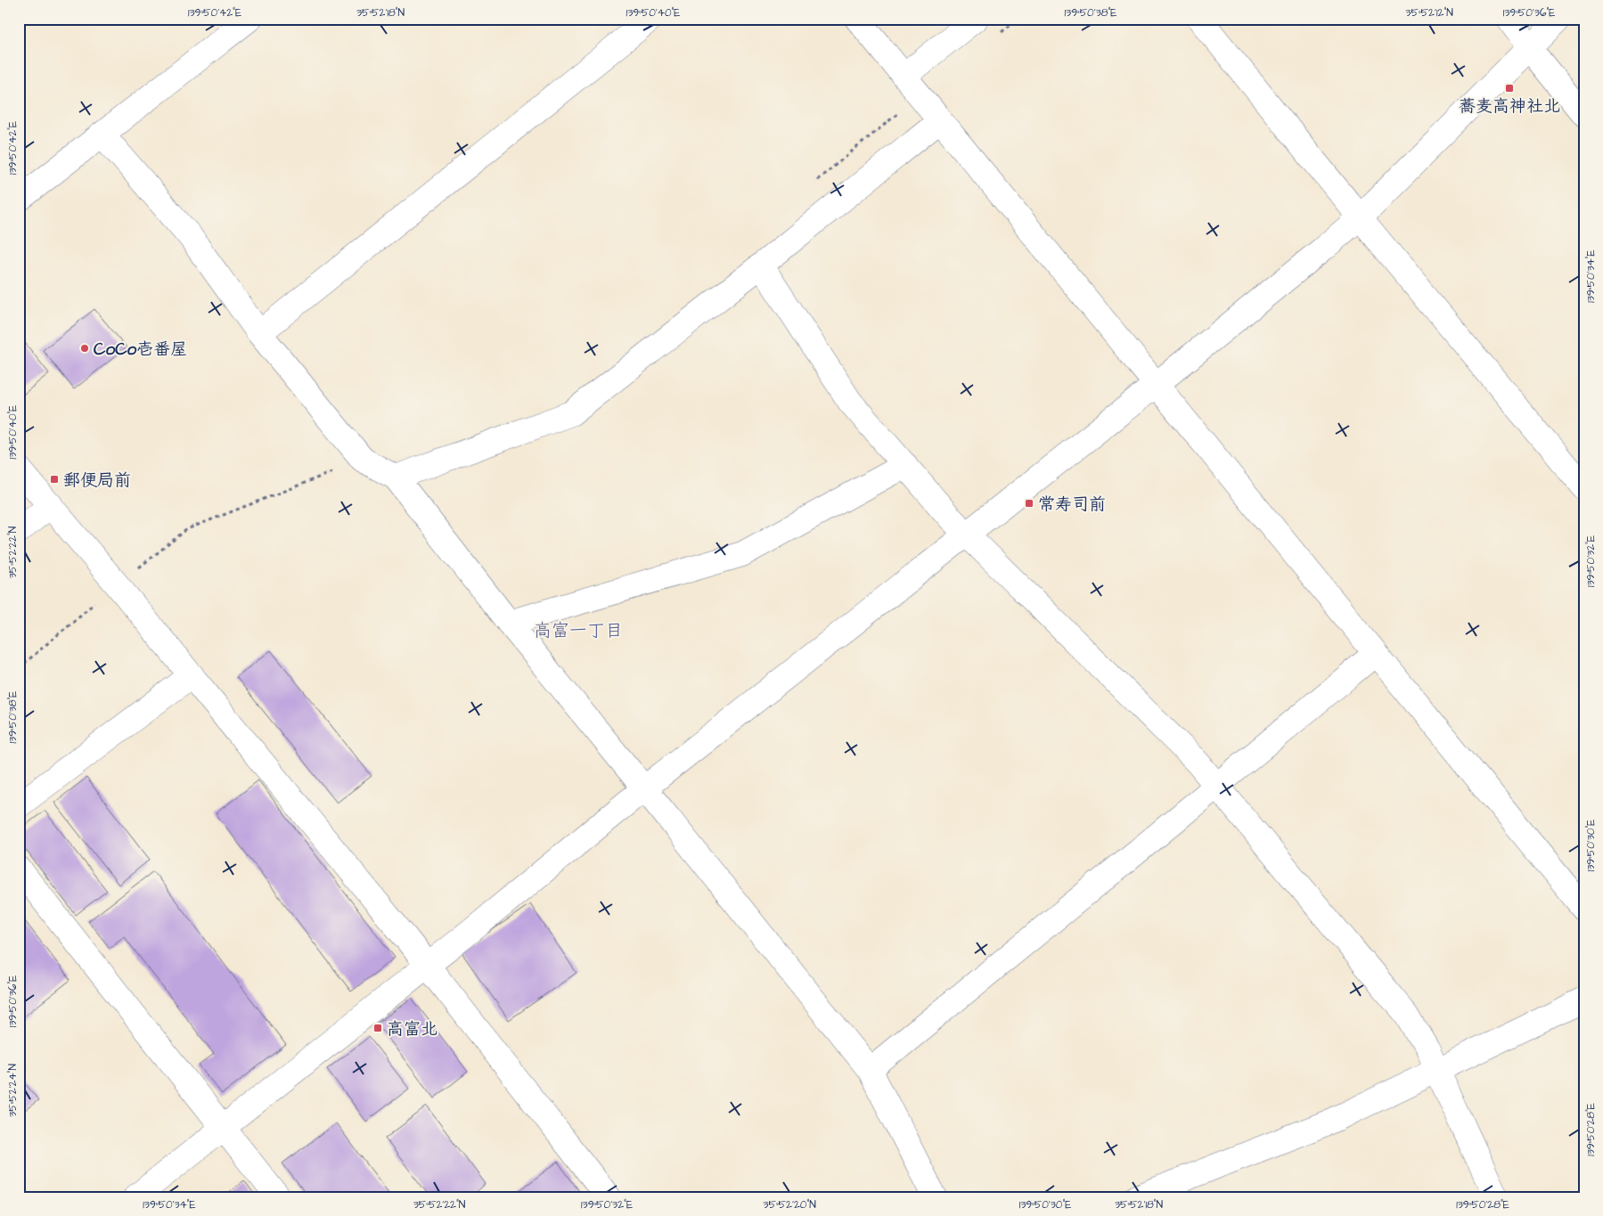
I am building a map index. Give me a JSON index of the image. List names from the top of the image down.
{
  "districts": ["高富一丁目"],
  "places": {
    "transit": [
      "蕎麦高神社北",
      "郵便局前",
      "常寿司前",
      "高富北"
    ],
    "other": ["CoCo壱番屋"]
  },
  "coordinates": [
    "139°50'42\"E",
    "35°52'18\"N",
    "139°50'40\"E",
    "139°50'38\"E",
    "35°52'12\"N",
    "139°50'36\"E",
    "139°50'34\"E",
    "35°52'22\"N",
    "139°50'32\"E",
    "139°50'30\"E",
    "35°52'24\"N",
    "139°50'28\"E",
    "35°52'20\"N"
  ]
}
